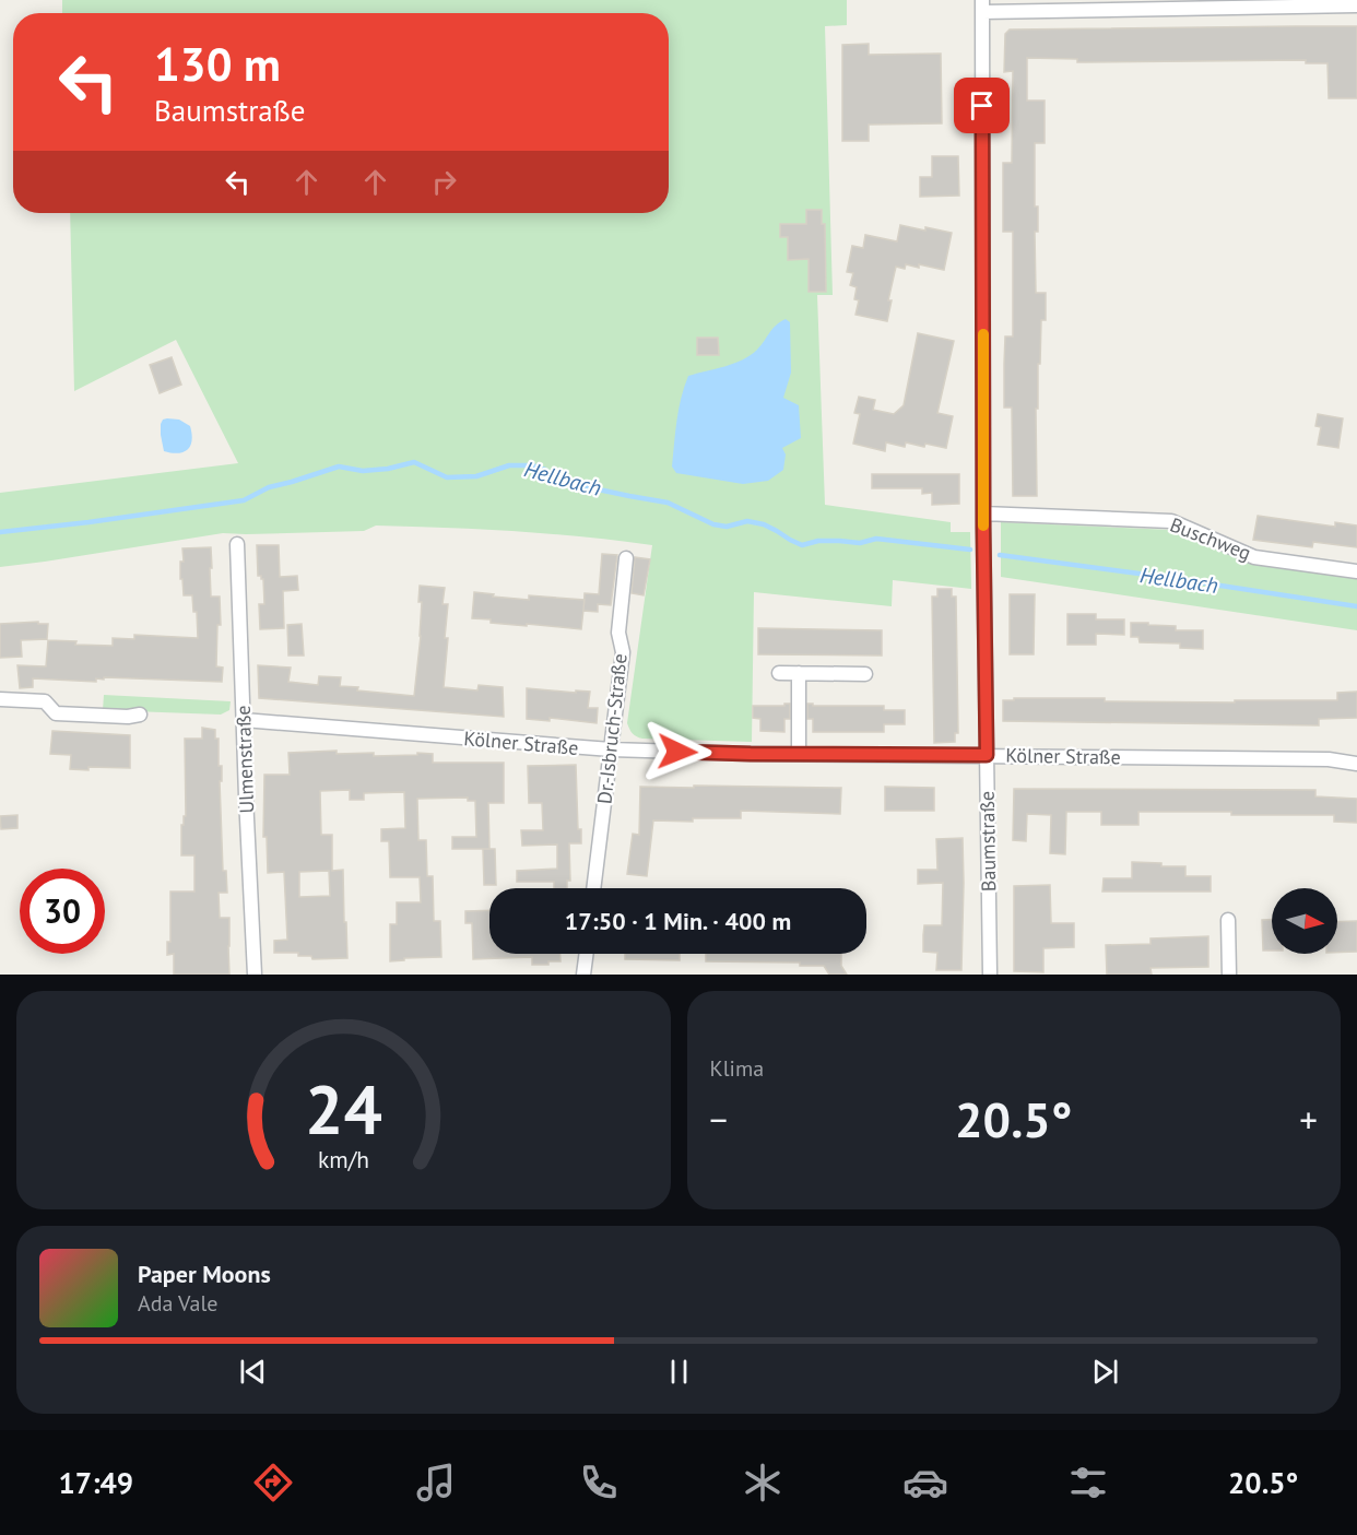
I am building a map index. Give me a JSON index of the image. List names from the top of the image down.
{
  "streets": {
    "street": [
      "Buschweg",
      "Dr.-Isbruch-Straße",
      "Kölner Straße",
      "Ulmenstraße",
      "Baumstraße"
    ]
  },
  "crossings": [
    ["Buschweg", "Baumstraße"],
    ["Dr.-Isbruch-Straße", "Kölner Straße"],
    ["Kölner Straße", "Ulmenstraße"],
    ["Kölner Straße", "Baumstraße"]
  ],
  "water": ["Hellbach"],
  "north": "right",
  "page": {
    "turn": ["130 m", "Baumstraße"],
    "limit": "30",
    "trip": "17:50 · 1 Min. · 400 m",
    "tile": "Klima",
    "heat": ["−", "20.5°", "+"],
    "song": ["Paper Moons", "Ada Vale"],
    "tabs": ["17:49", "20.5°"],
    "gauge": ["24", "km/h"]
  }
}
